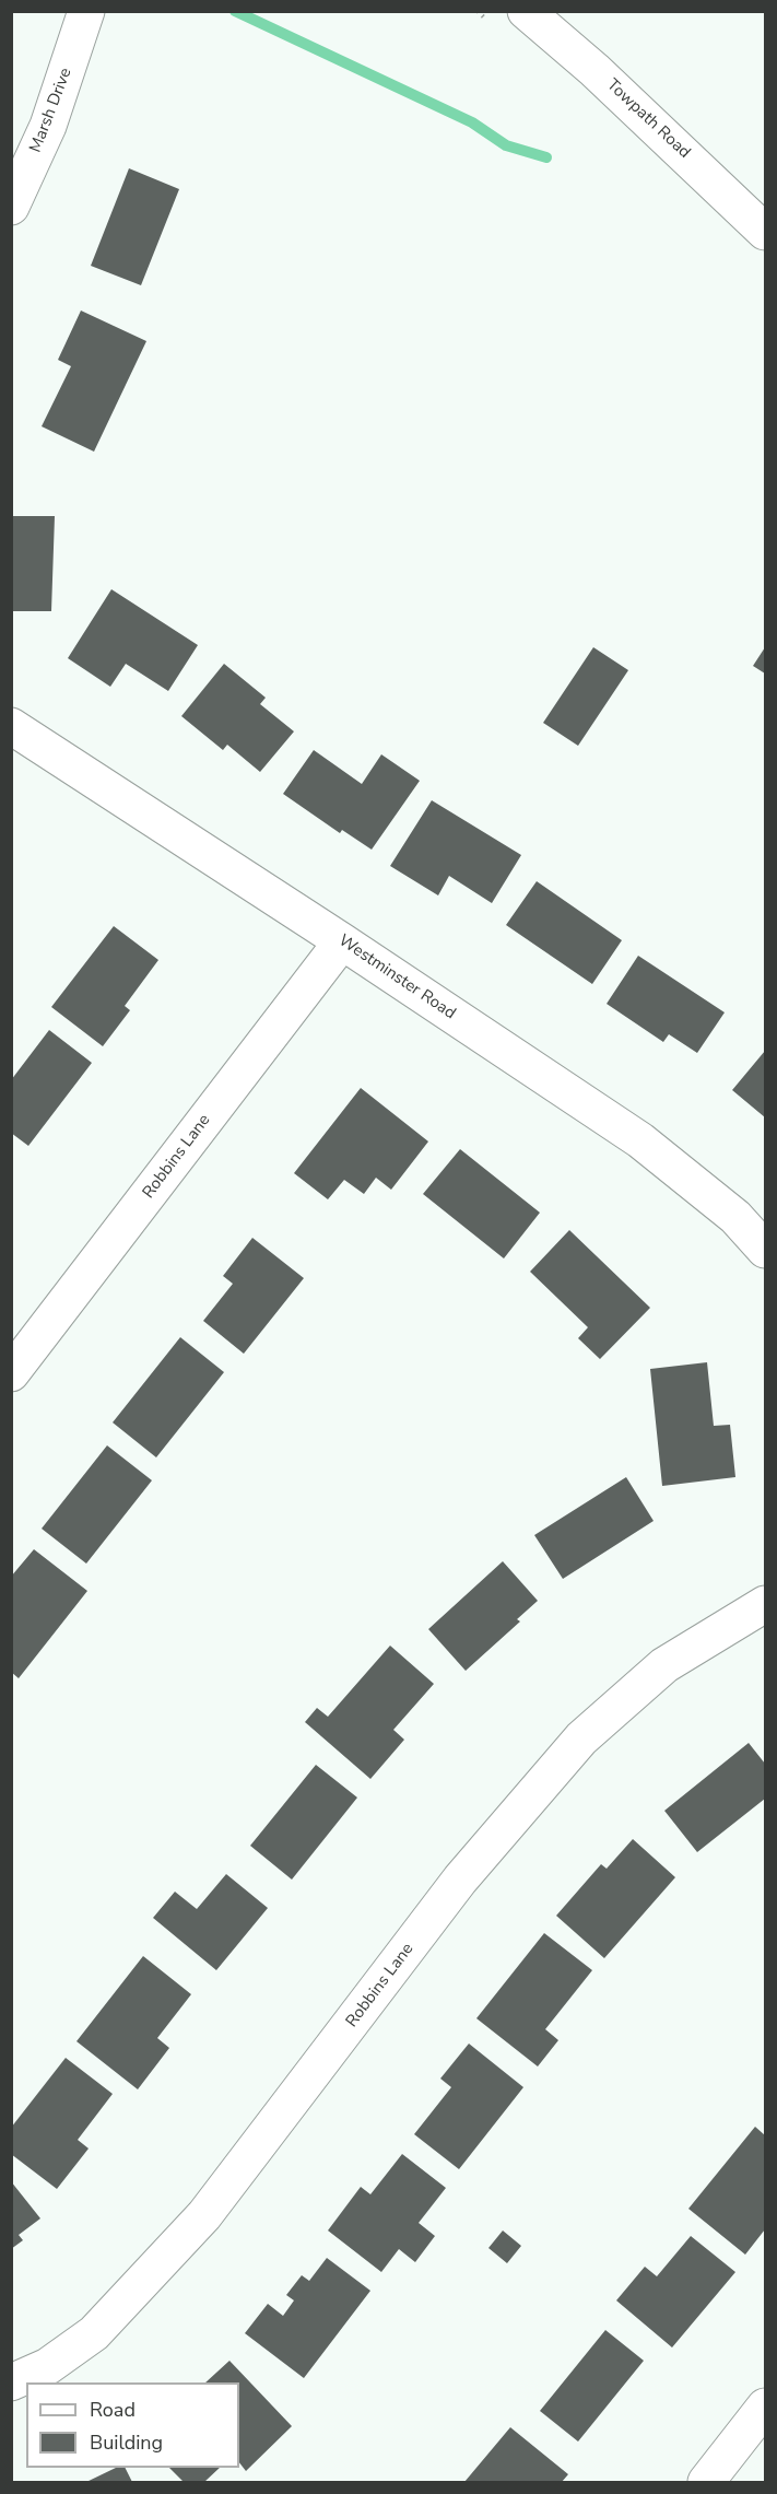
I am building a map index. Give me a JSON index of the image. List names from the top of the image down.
{
  "streets": {
    "street": [
      "Marsh Drive",
      "Towpath Road",
      "Westminster Road",
      "Robbins Lane"
    ]
  },
  "crossings": [
    ["Westminster Road", "Robbins Lane"]
  ],
  "legend": ["Road", "Building"]
}
